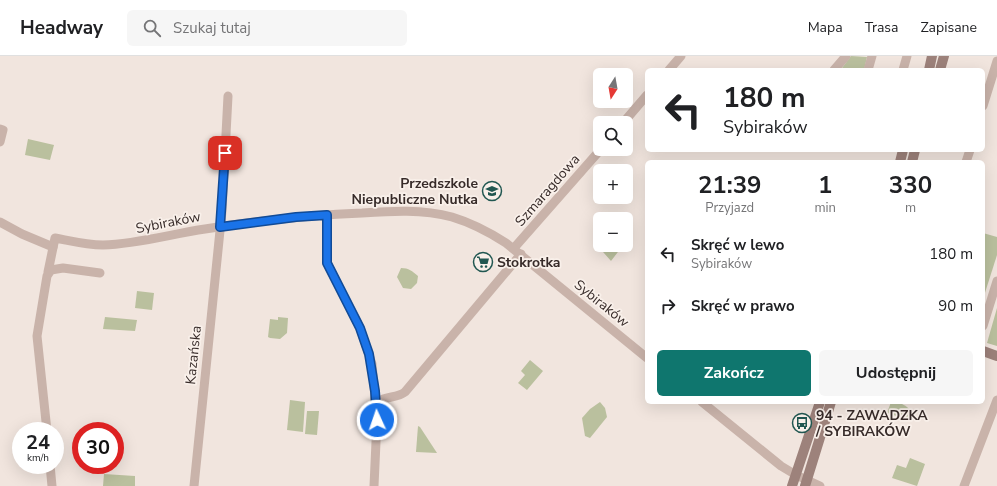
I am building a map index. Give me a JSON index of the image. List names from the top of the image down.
{
  "streets": {
    "street": ["Szmaragdowa", "Sybiraków", "Kazańska"]
  },
  "crossings": [
    ["Szmaragdowa", "Sybiraków"],
    ["Sybiraków", "Kazańska"]
  ],
  "places": {
    "school or university": ["Przedszkole Niepubliczne Nutka"],
    "supermarket": ["Stokrotka"],
    "bus stop": ["94 - ZAWADZKA / SYBIRAKÓW"]
  },
  "north": "bottom",
  "page": {
    "header": "Headway",
    "search": "Szukaj tutaj",
    "nav": ["Mapa", "Trasa", "Zapisane"],
    "map_buttons": ["+", "−"],
    "turn": ["180 m", "Sybiraków"],
    "eta": [
      "21:39",
      "Przyjazd",
      "1",
      "min",
      "330",
      "m"
    ],
    "list": [
      {
        "name": "Skręć w lewo",
        "note": "Sybiraków",
        "value": "180 m"
      },
      {
        "name": "Skręć w prawo",
        "value": "90 m"
      }
    ],
    "buttons": ["Zakończ", "Udostępnij"],
    "speed": "24 km/h",
    "limit": "30"
  }
}
